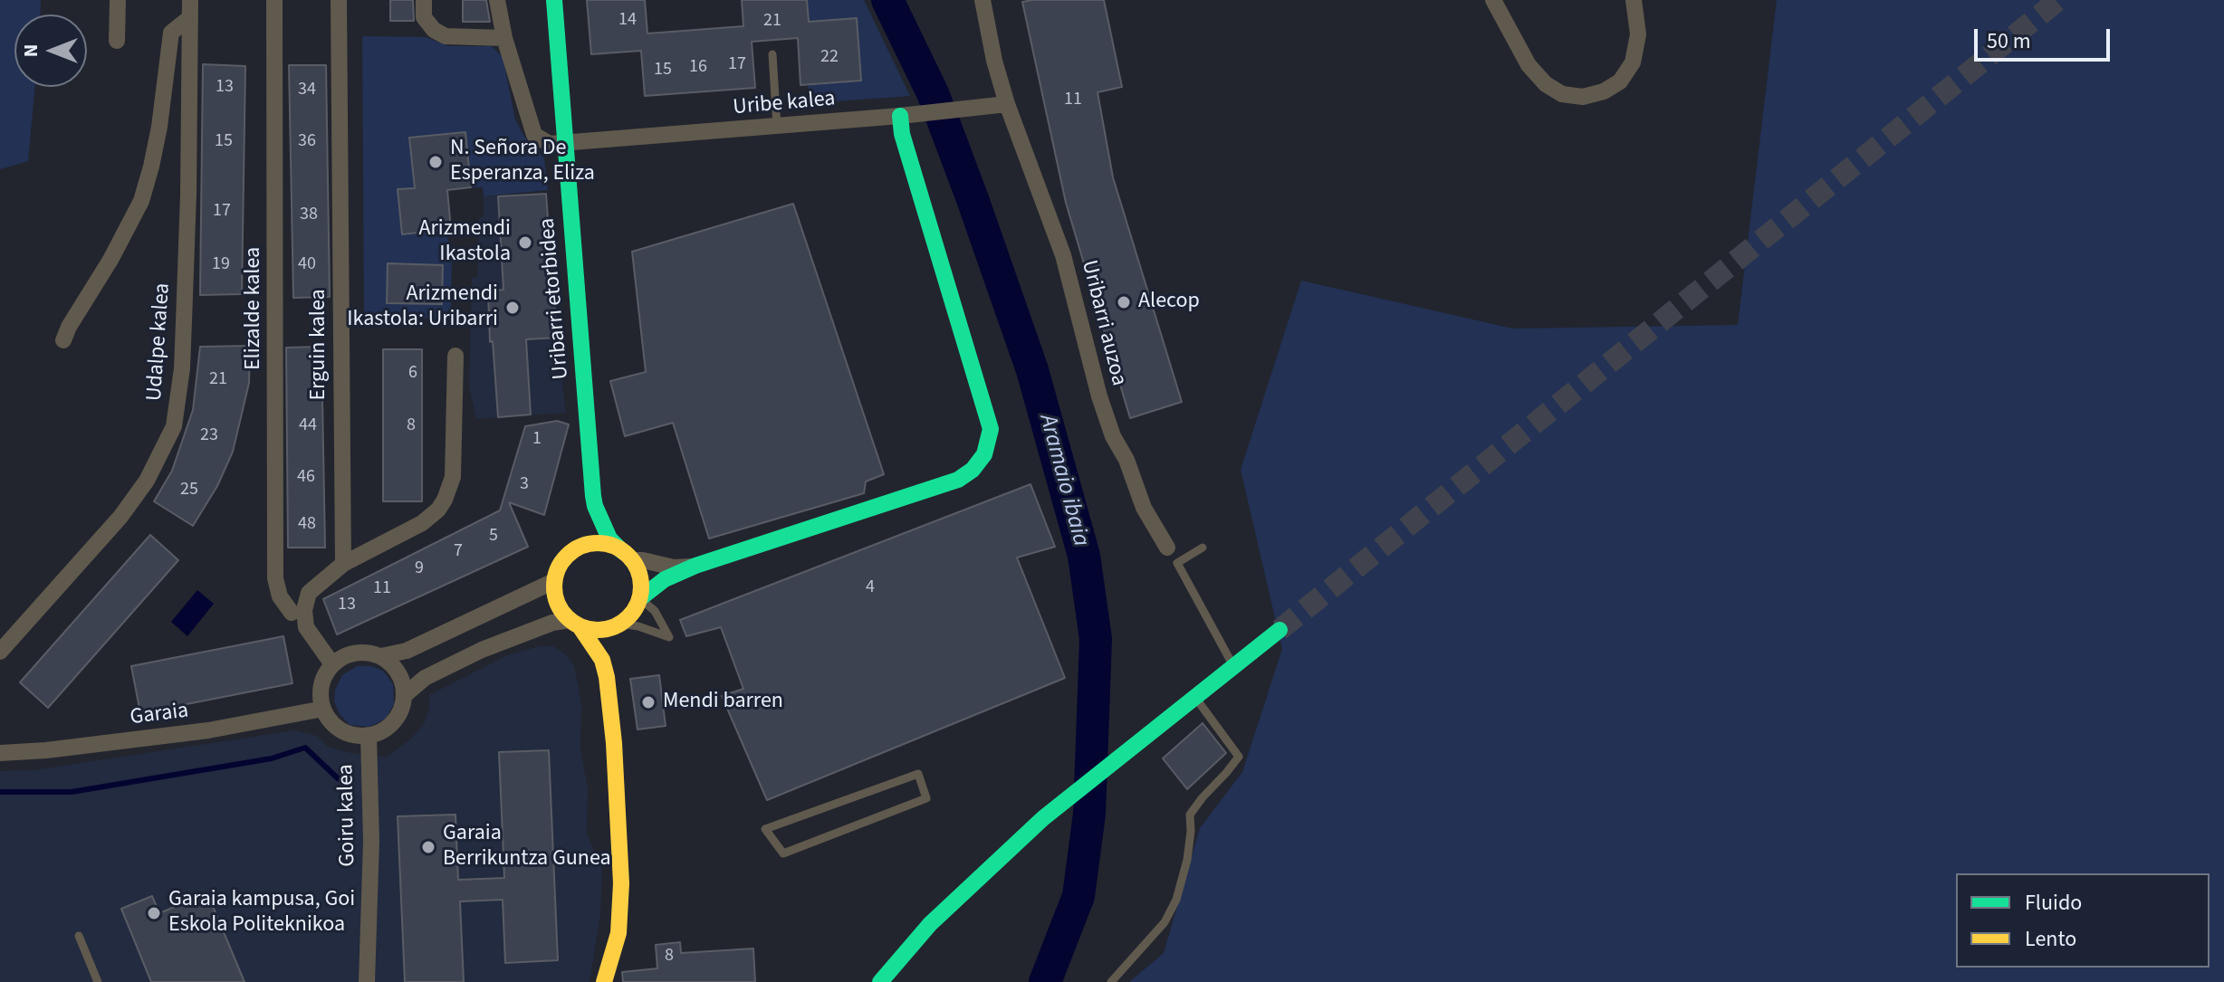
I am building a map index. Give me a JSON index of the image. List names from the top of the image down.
{
  "streets": {
    "street": [
      "Uribe kalea",
      "Uribarri etorbidea",
      "Elizalde kalea",
      "Uribarri auzoa",
      "Udalpe kalea",
      "Erguin kalea",
      "Garaia",
      "Goiru kalea"
    ]
  },
  "crossings": [
    ["Uribe kalea", "Uribarri etorbidea"],
    ["Uribe kalea", "Uribarri auzoa"],
    ["Garaia", "Goiru kalea"]
  ],
  "water": ["Aramaio ibaia"],
  "places": [
    "N. Señora De Esperanza, Eliza",
    "Arizmendi Ikastola",
    "Alecop",
    "Arizmendi Ikastola: Uribarri",
    "Mendi barren",
    "Garaia Berrikuntza Gunea",
    "Garaia kampusa, Goi Eskola Politeknikoa"
  ],
  "house_numbers": [
    "14",
    "21",
    "22",
    "17",
    "16",
    "15",
    "13",
    "34",
    "11",
    "15",
    "36",
    "17",
    "38",
    "19",
    "40",
    "6",
    "21",
    "44",
    "8",
    "23",
    "1",
    "46",
    "3",
    "25",
    "48",
    "5",
    "7",
    "9",
    "4",
    "11",
    "13",
    "8"
  ],
  "legend": ["Fluido", "Lento"],
  "scale_bar": "50 m",
  "north": "left"
}
